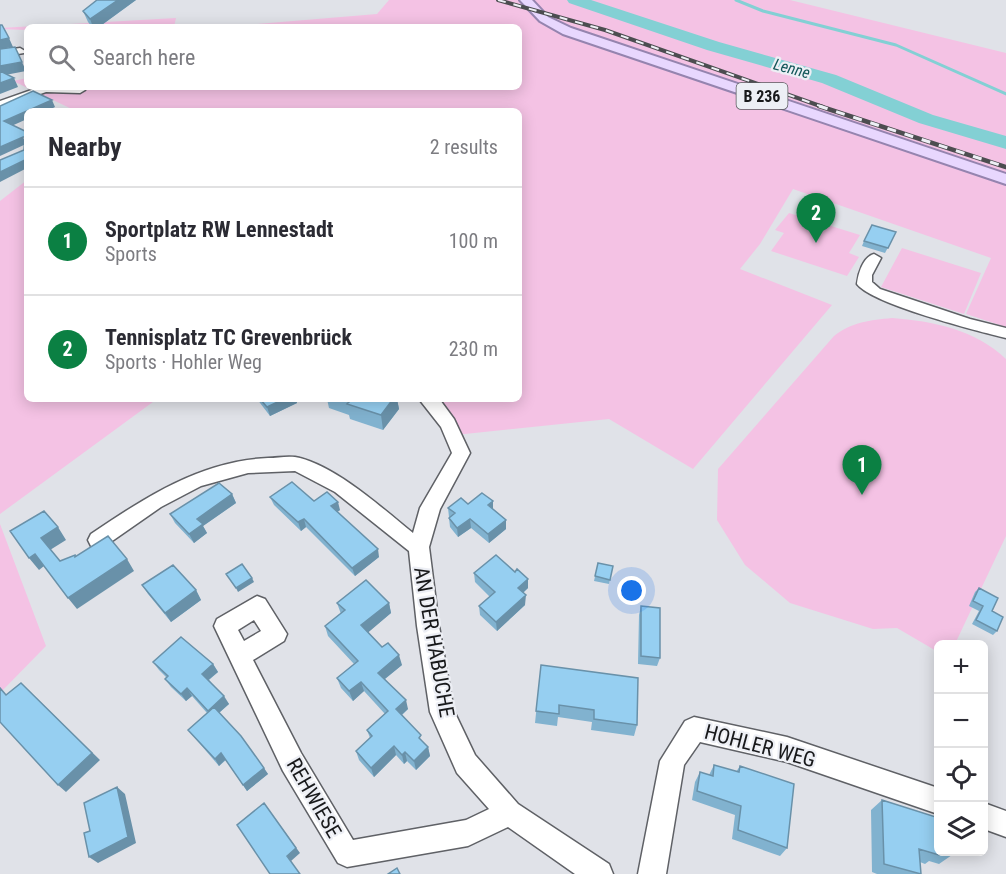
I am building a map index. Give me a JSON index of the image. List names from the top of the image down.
{
  "streets": {
    "main road": ["B 236"],
    "street": ["AN DER HABUCHE", "HOHLER WEG", "REHWIESE"]
  },
  "crossings": [
    ["AN DER HABUCHE", "REHWIESE"]
  ],
  "water": ["Lenne"],
  "page": {
    "search": "Search here",
    "heading": ["Nearby", "2 results"],
    "list": [
      {
        "mark": "1",
        "name": "Sportplatz RW Lennestadt",
        "note": "Sports",
        "value": "100 m"
      },
      {
        "mark": "2",
        "name": "Tennisplatz TC Grevenbrück",
        "note": "Sports · Hohler Weg",
        "value": "230 m"
      }
    ],
    "pins": ["2", "1"],
    "map_buttons": ["+", "−"]
  }
}
